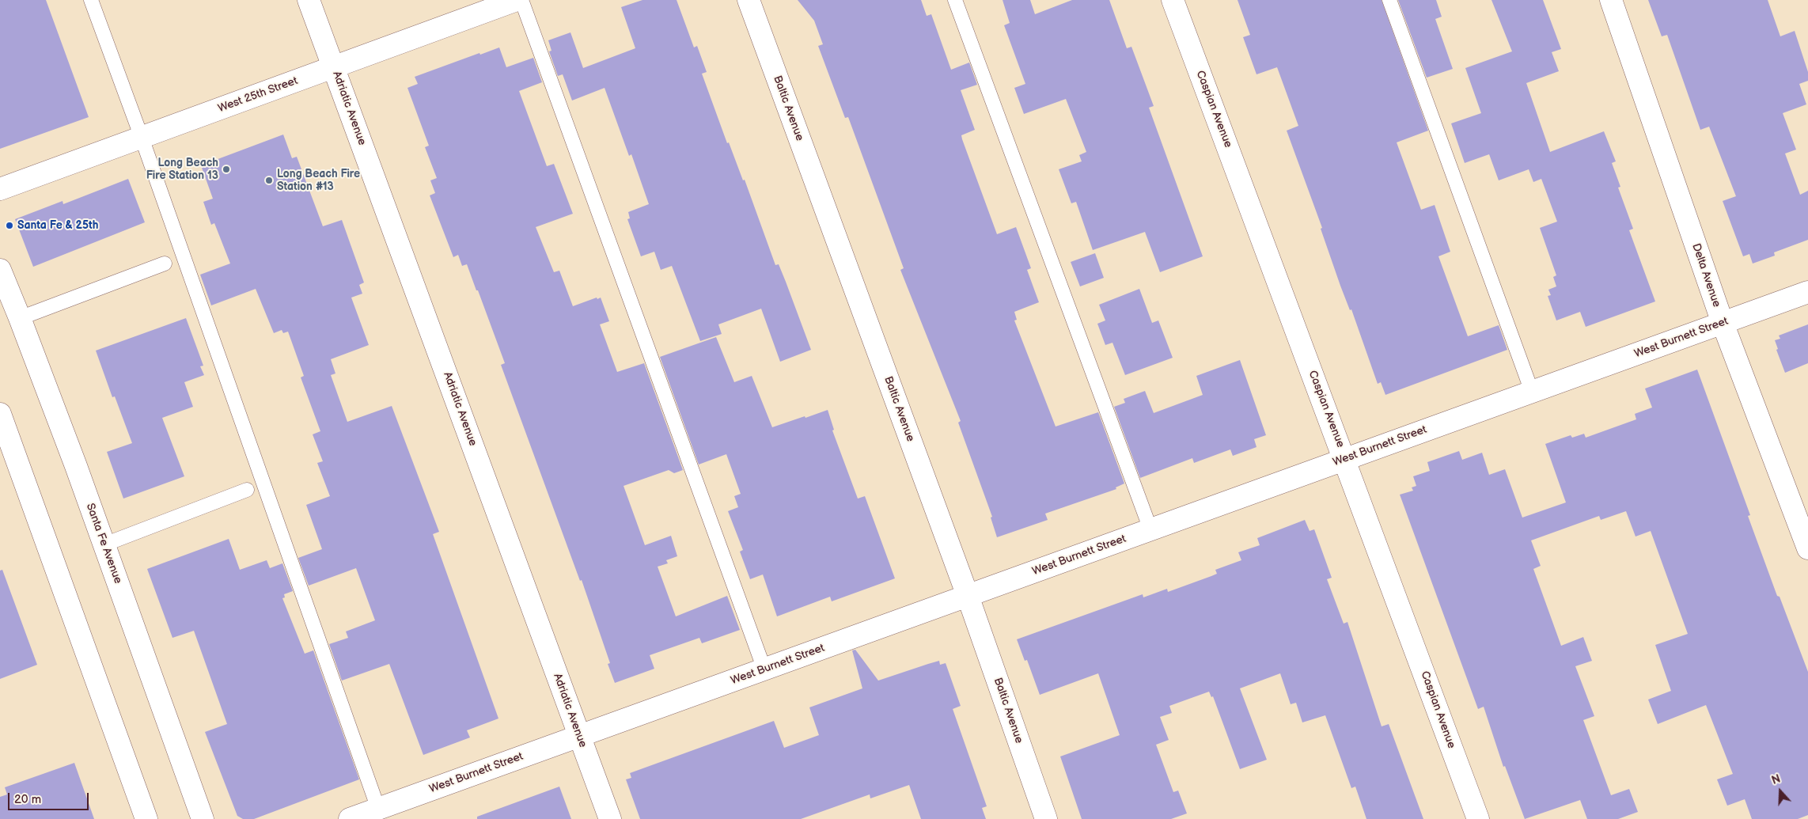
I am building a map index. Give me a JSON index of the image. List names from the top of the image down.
{
  "streets": {
    "street": [
      "West 25th Street",
      "Adriatic Avenue",
      "Baltic Avenue",
      "Caspian Avenue",
      "Delta Avenue",
      "West Burnett Street",
      "Santa Fe Avenue"
    ]
  },
  "crossings": [
    ["West 25th Street", "Adriatic Avenue"],
    ["Adriatic Avenue", "West Burnett Street"],
    ["Baltic Avenue", "West Burnett Street"],
    ["Caspian Avenue", "West Burnett Street"],
    ["Delta Avenue", "West Burnett Street"]
  ],
  "places": ["Long Beach Fire Station 13", "Long Beach Fire Station #13", "Santa Fe & 25th"],
  "scale_bar": "20 m",
  "north": "top"
}
